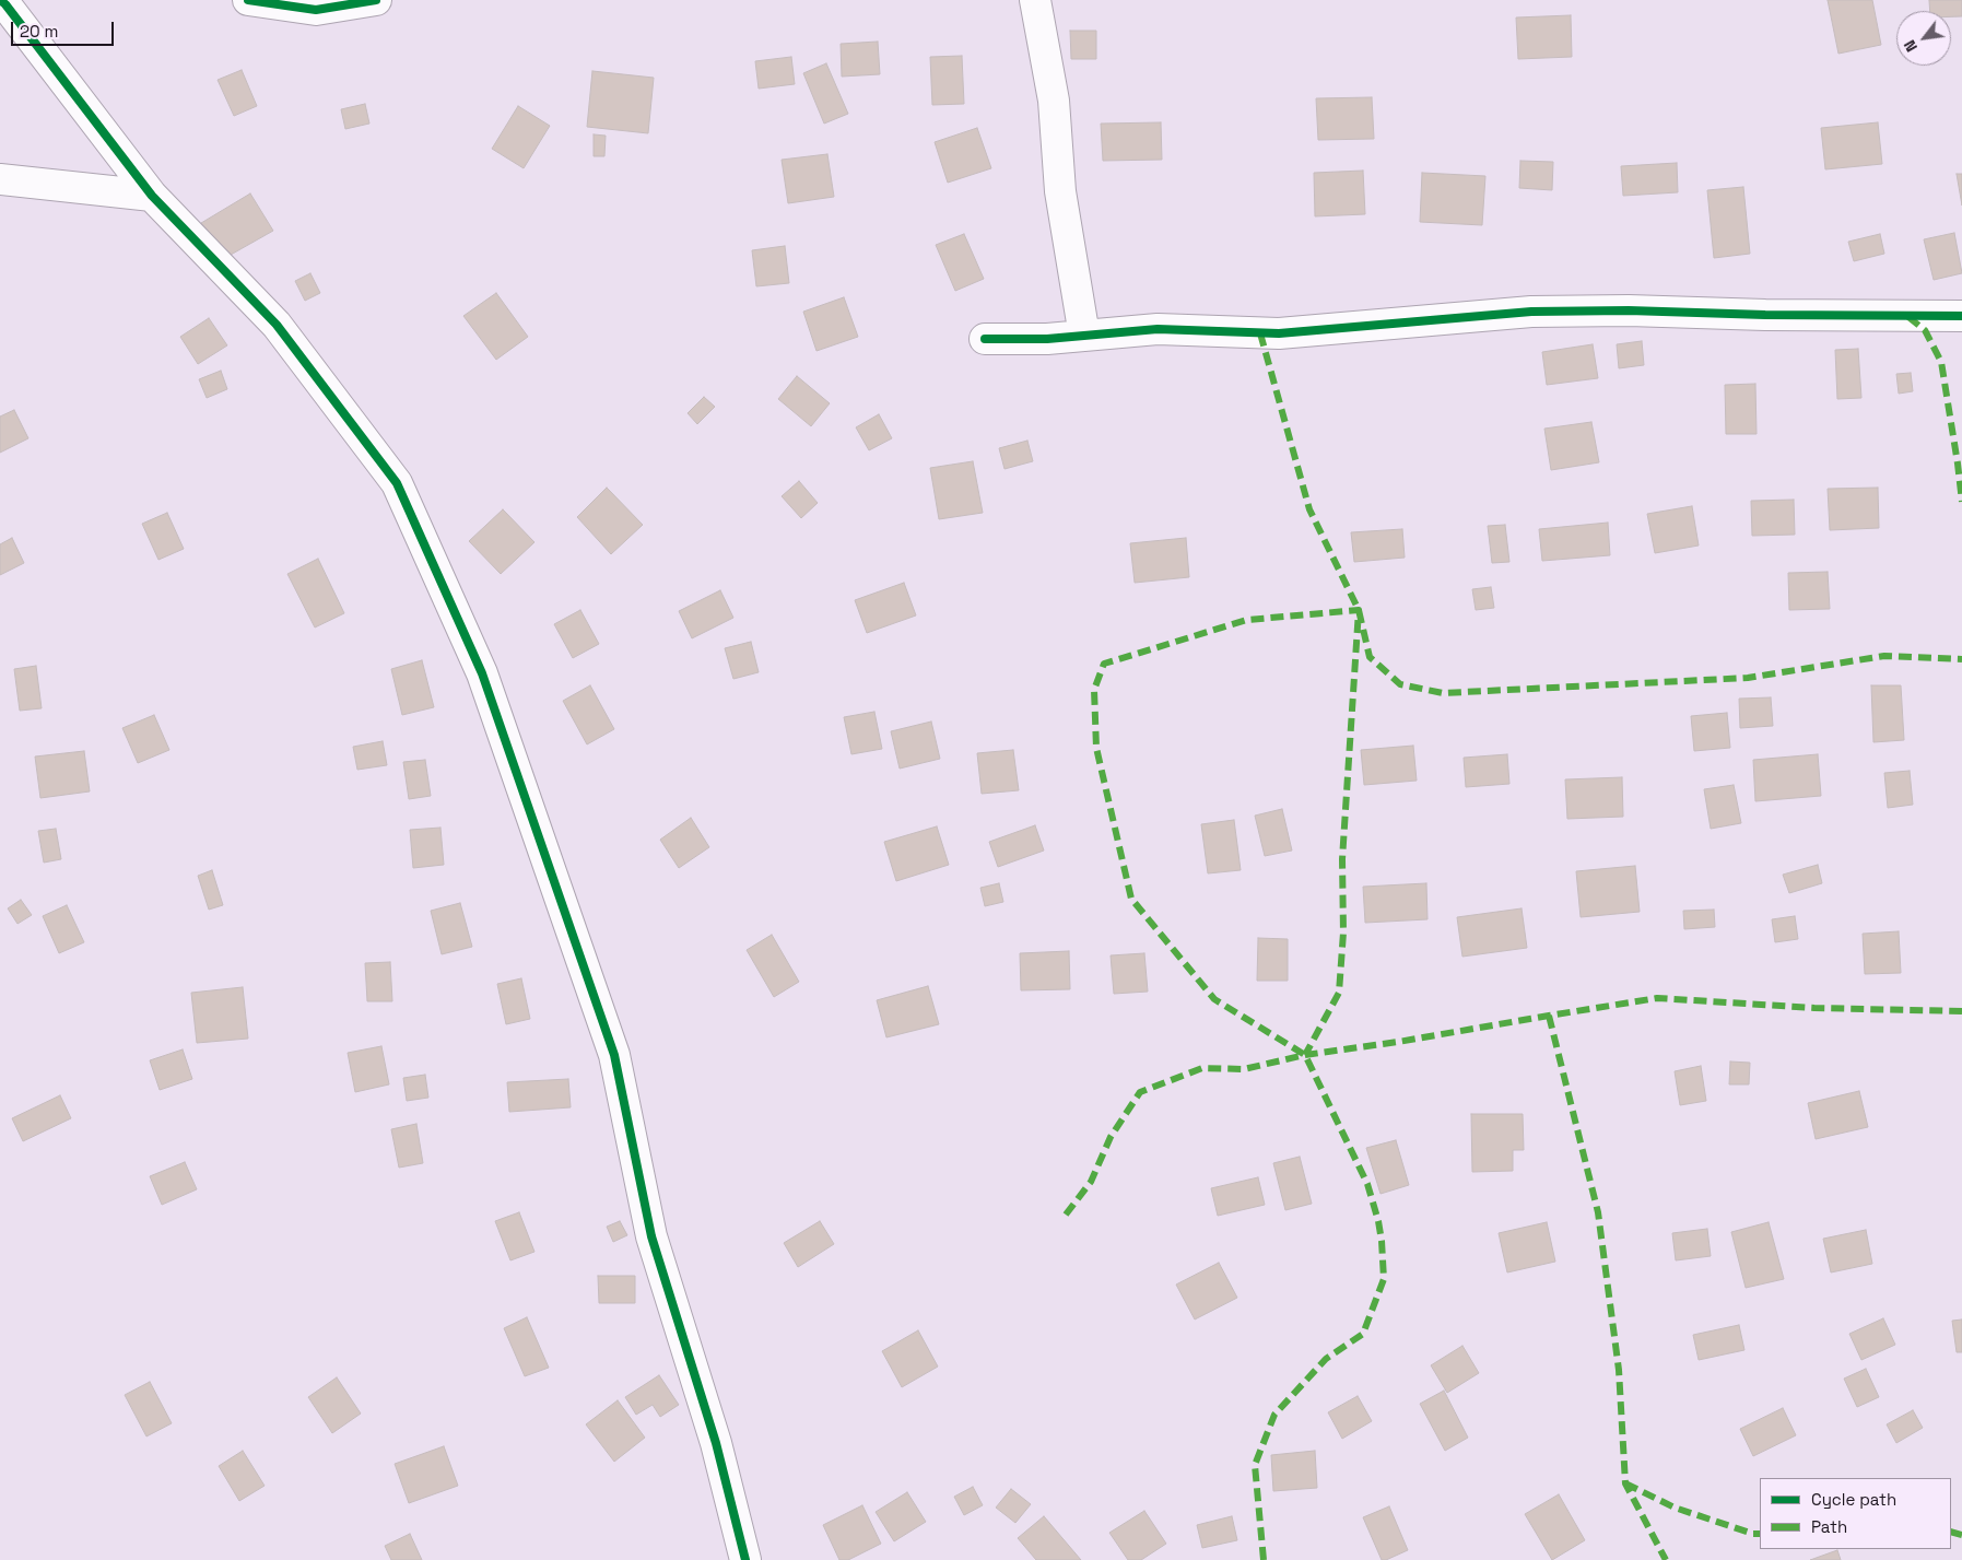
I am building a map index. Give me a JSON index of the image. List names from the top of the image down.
{
  "legend": ["Cycle path", "Path"],
  "scale_bar": "20 m",
  "north": "bottom left"
}
